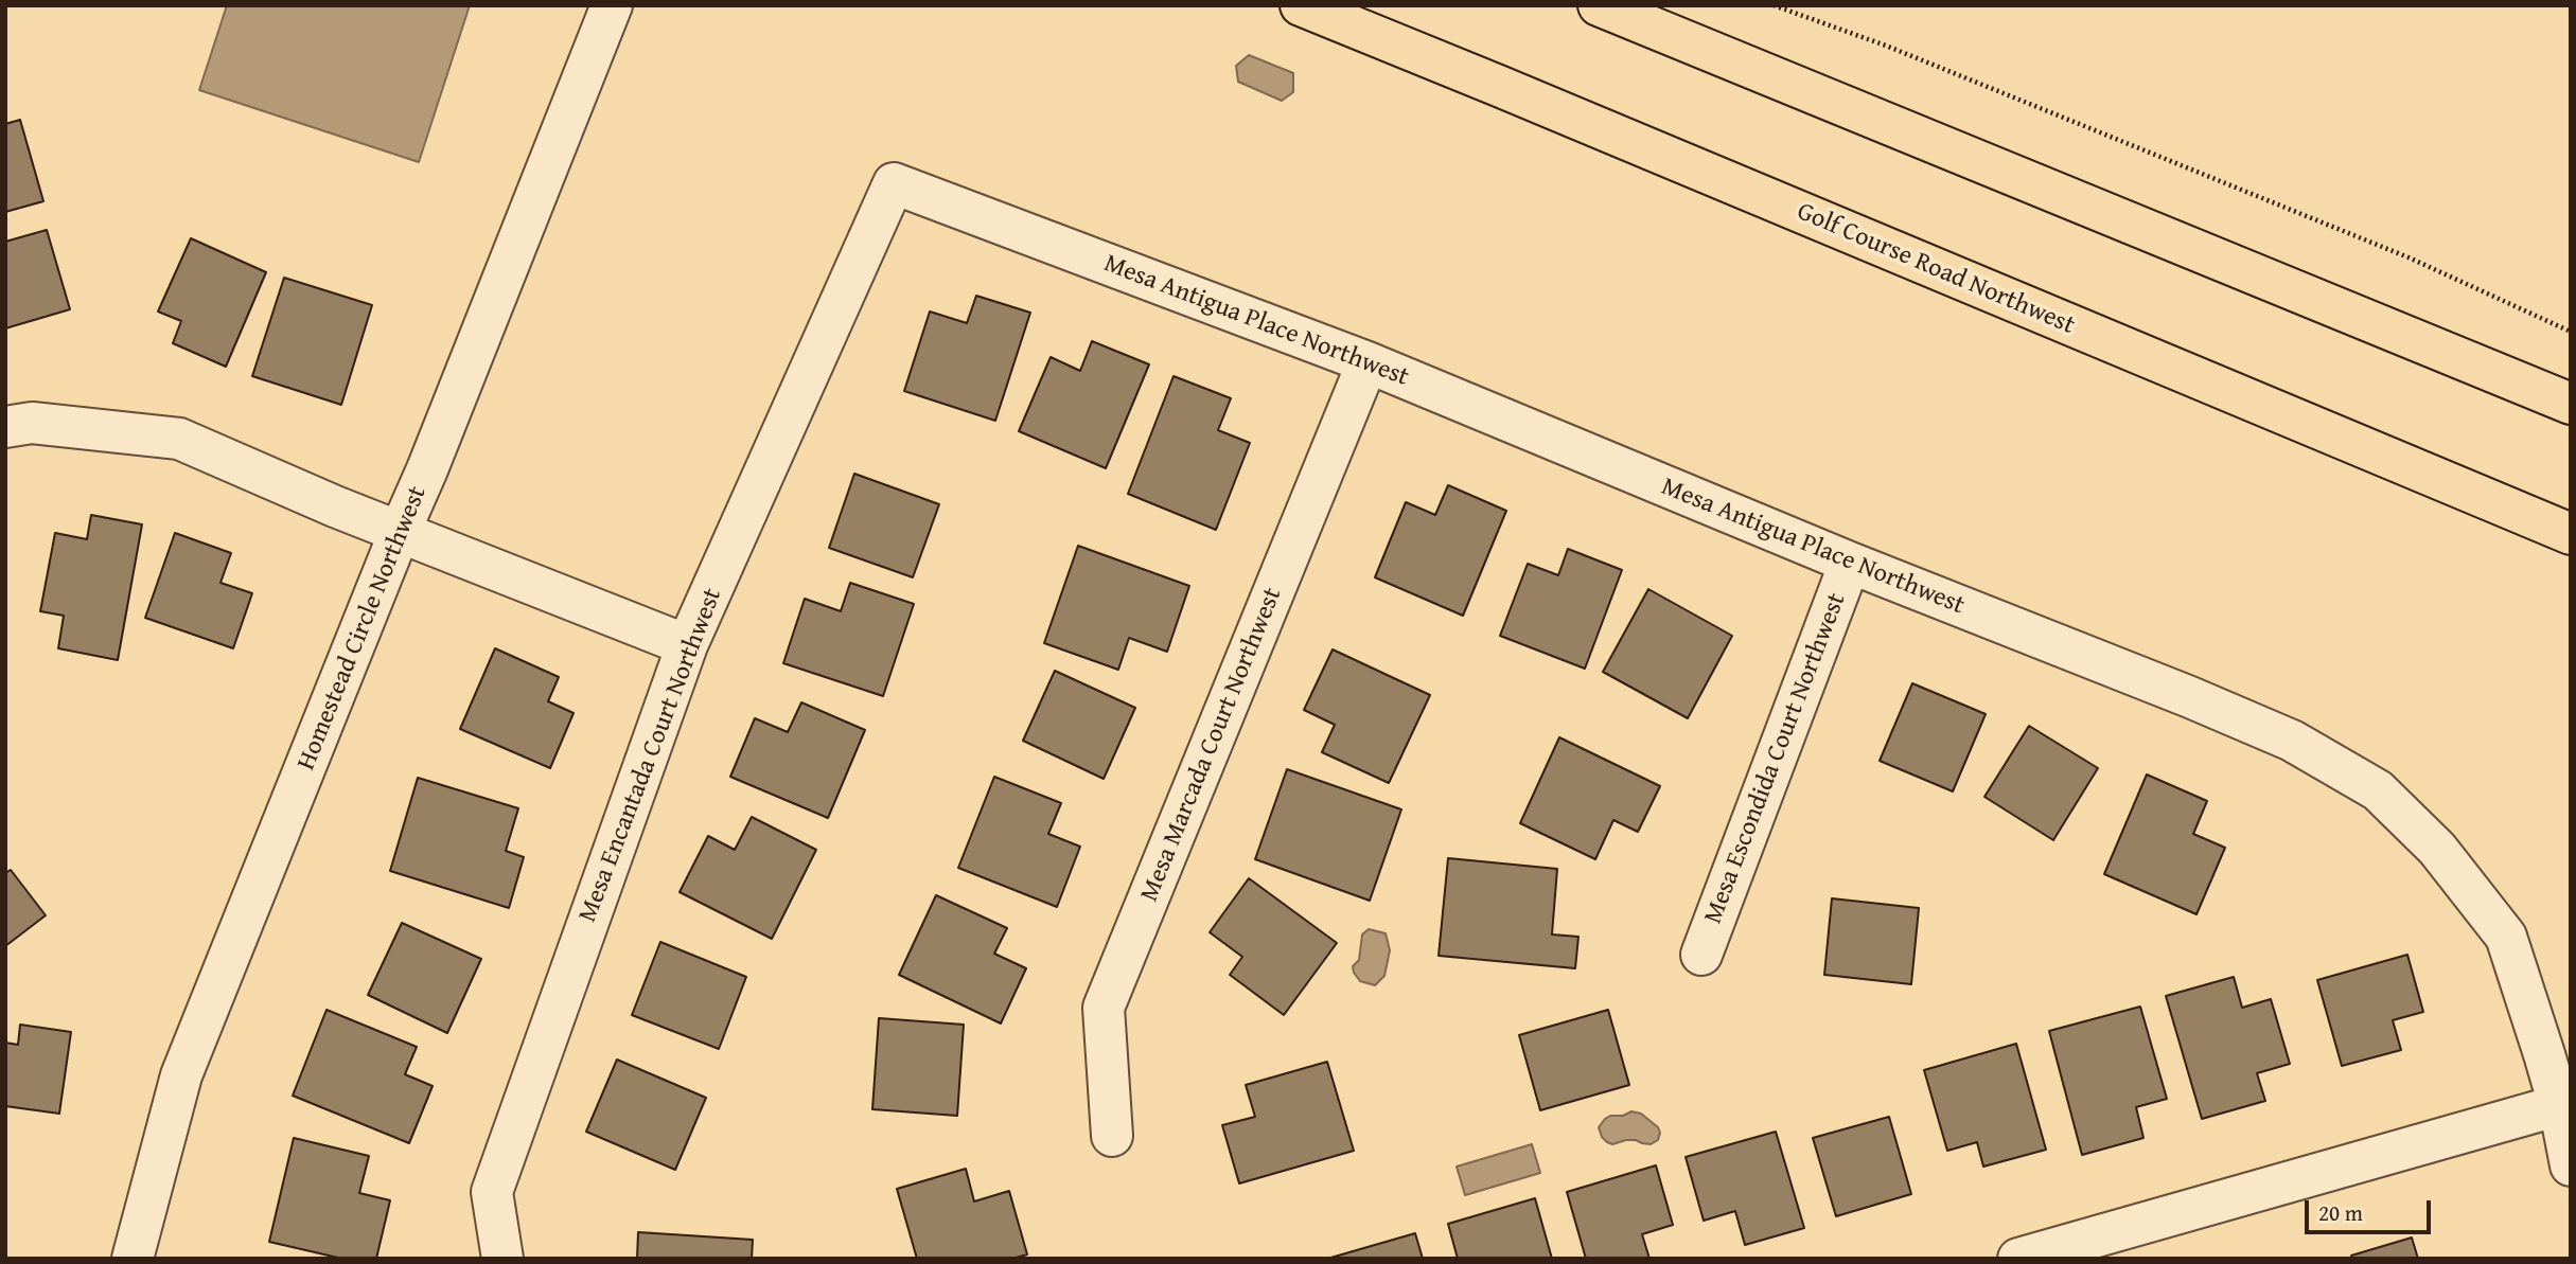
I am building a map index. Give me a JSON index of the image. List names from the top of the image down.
{
  "streets": {
    "main road": ["Golf Course Road Northwest"],
    "street": [
      "Mesa Antigua Place Northwest",
      "Homestead Circle Northwest",
      "Mesa Marcada Court Northwest",
      "Mesa Encantada Court Northwest",
      "Mesa Escondida Court Northwest"
    ]
  },
  "crossings": [
    ["Mesa Antigua Place Northwest", "Mesa Marcada Court Northwest"],
    ["Mesa Antigua Place Northwest", "Mesa Encantada Court Northwest"],
    ["Mesa Antigua Place Northwest", "Mesa Escondida Court Northwest"]
  ],
  "scale_bar": "20 m"
}
